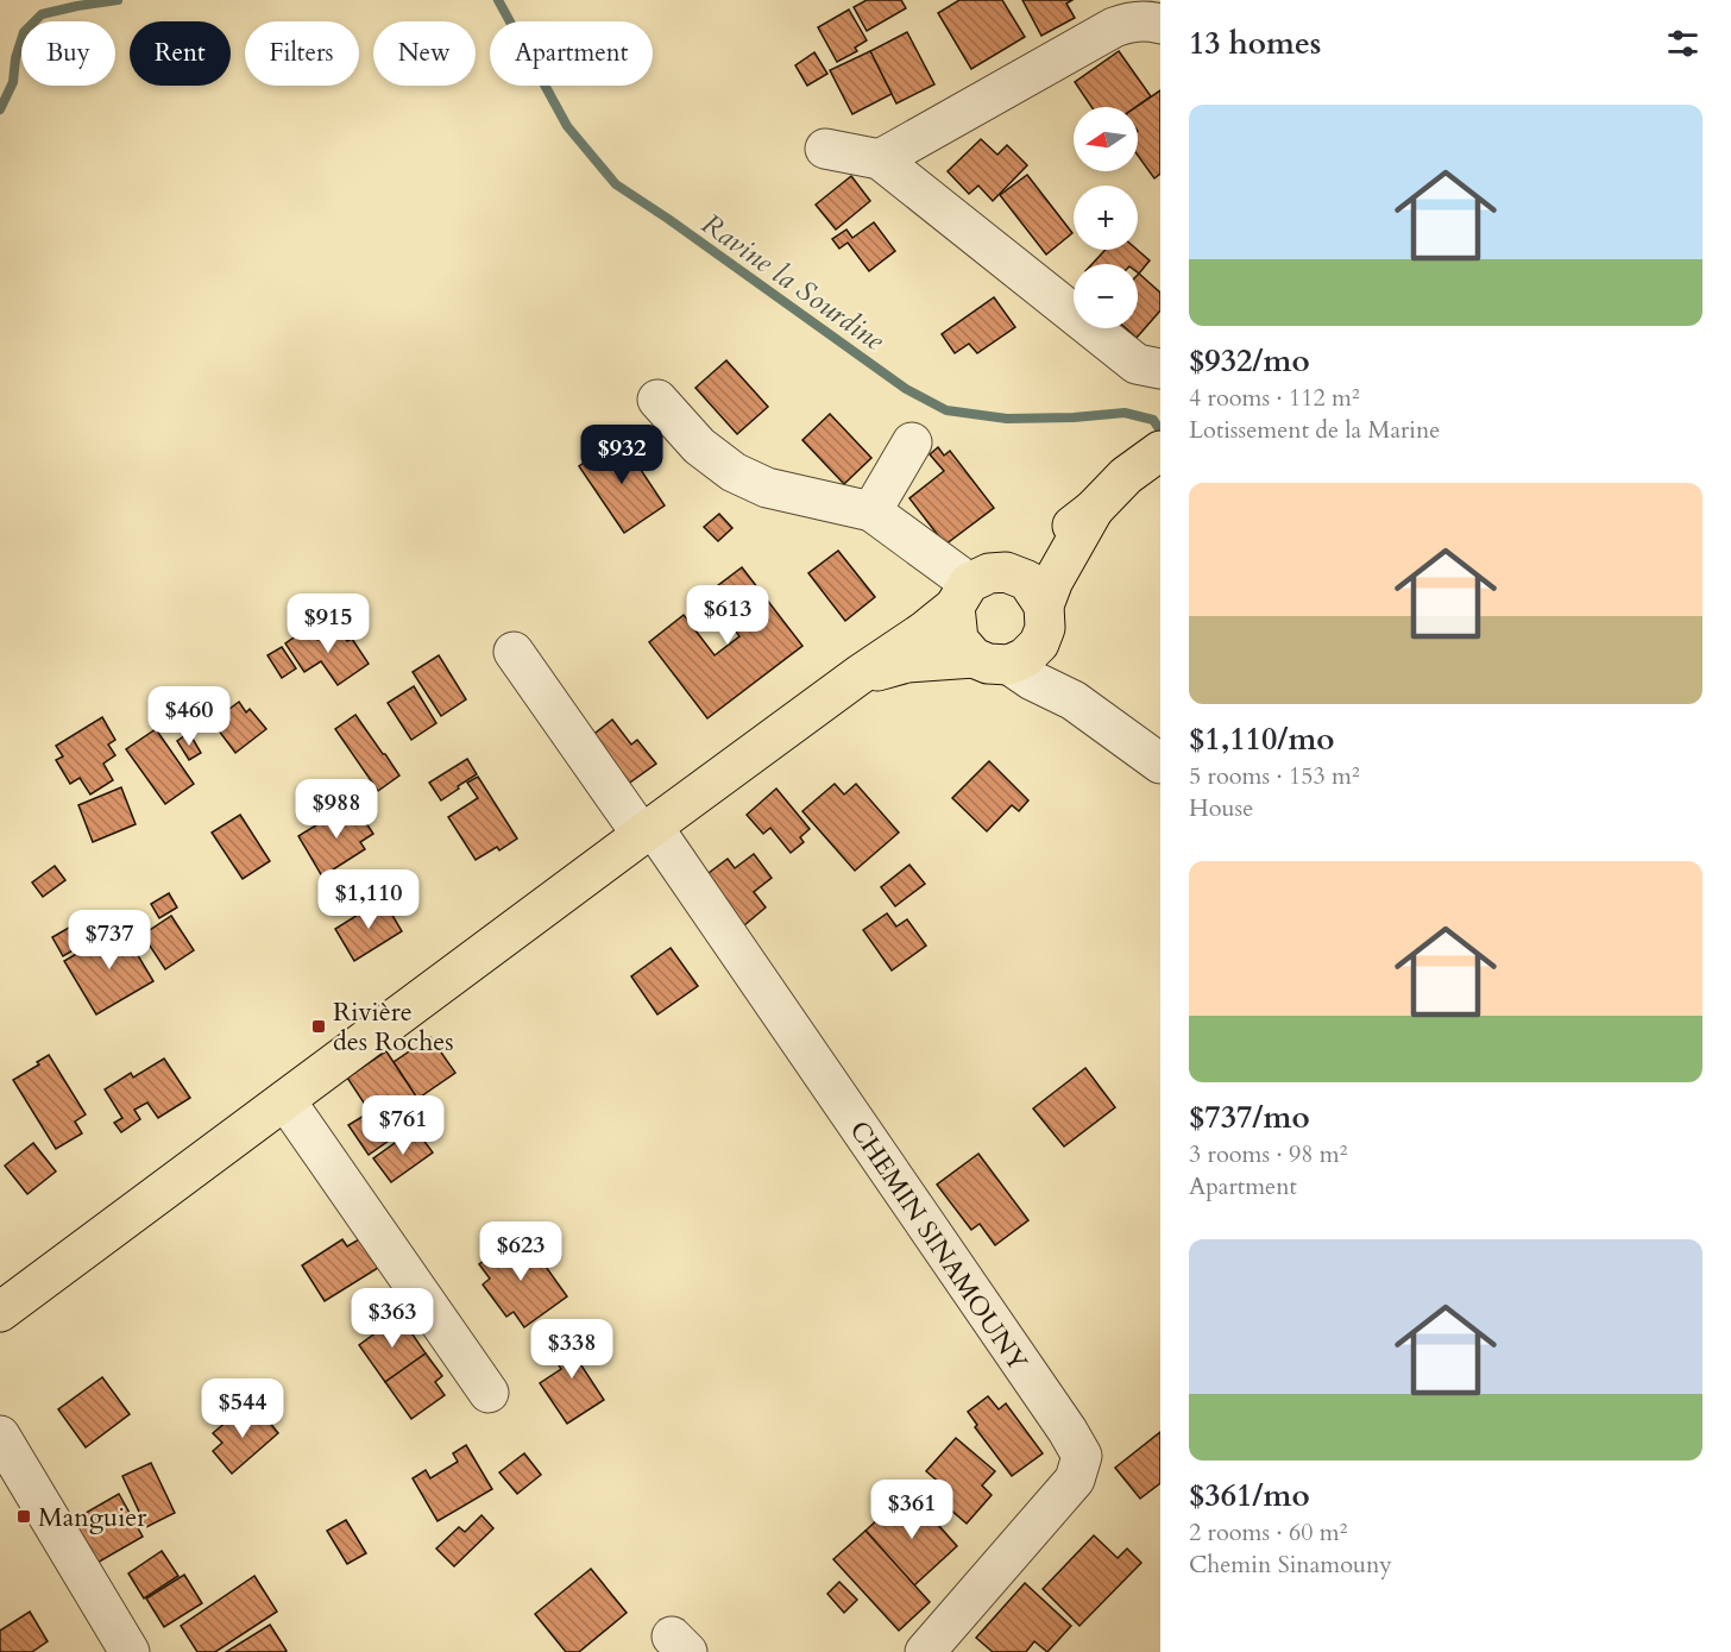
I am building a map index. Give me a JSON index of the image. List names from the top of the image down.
{
  "streets": {
    "street": ["CHEMIN SINAMOUNY"]
  },
  "water": ["Ravine la Sourdine"],
  "places": {
    "transit": ["Rivière des Roches", "Manguier"]
  },
  "north": "left",
  "page": {
    "heading": "13 homes",
    "chip": [
      "Buy",
      "Rent",
      "Filters",
      "New",
      "Apartment"
    ],
    "list": [
      {
        "name": "$932/mo",
        "note": "4 rooms · 112 m² · Lotissement de la Marine"
      },
      {
        "name": "$1,110/mo",
        "note": "5 rooms · 153 m² · House"
      },
      {
        "name": "$737/mo",
        "note": "3 rooms · 98 m² · Apartment"
      },
      {
        "name": "$361/mo",
        "note": "2 rooms · 60 m² · Chemin Sinamouny"
      }
    ],
    "map_buttons": ["+", "−"],
    "price": [
      "$932",
      "$613",
      "$915",
      "$460",
      "$988",
      "$1,110",
      "$737",
      "$761",
      "$623",
      "$363",
      "$338",
      "$544",
      "$361"
    ]
  }
}
